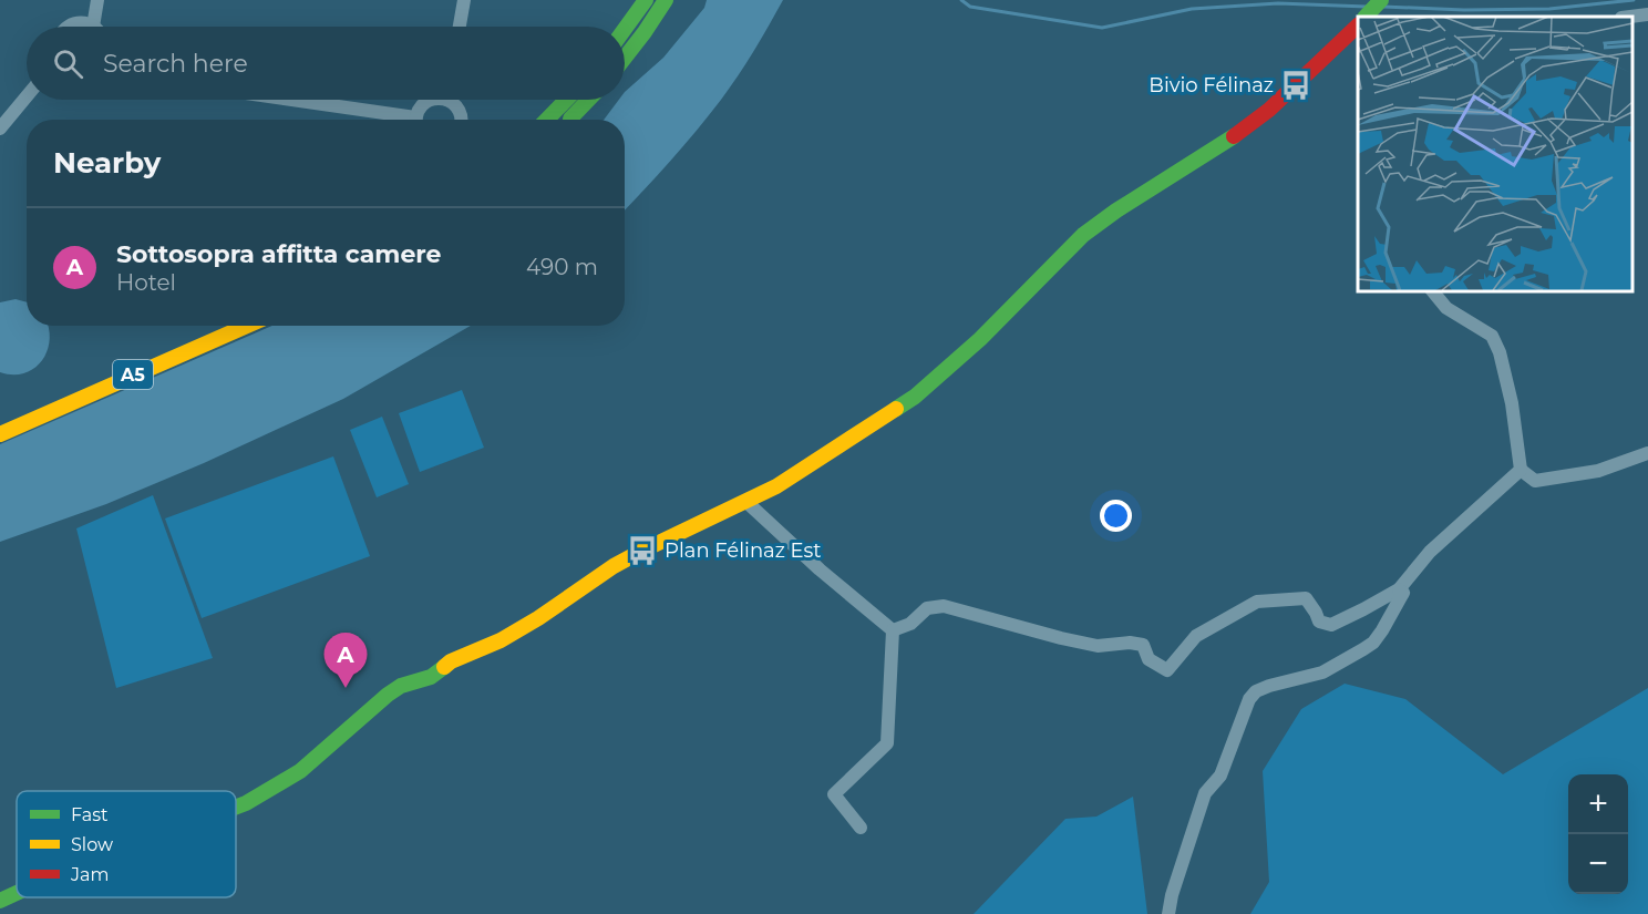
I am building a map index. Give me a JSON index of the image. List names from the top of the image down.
{
  "streets": {
    "main road": ["A5"]
  },
  "places": {
    "bus stop": ["Bivio Félinaz", "Plan Félinaz Est"]
  },
  "legend": ["Fast", "Slow", "Jam"],
  "page": {
    "search": "Search here",
    "heading": "Nearby",
    "list": [
      {
        "mark": "A",
        "name": "Sottosopra affitta camere",
        "note": "Hotel",
        "value": "490 m"
      }
    ],
    "pins": "A",
    "map_buttons": ["+", "−"]
  }
}
